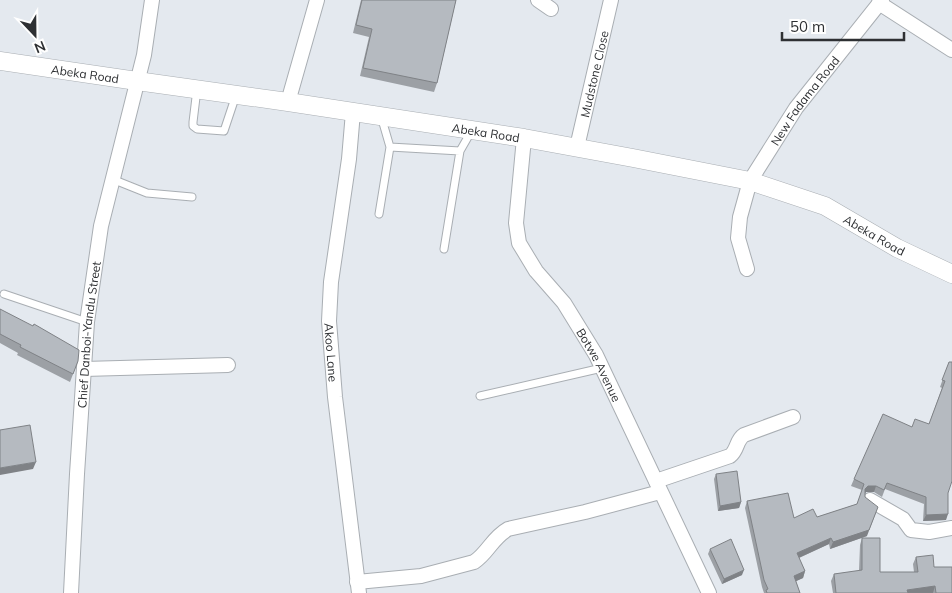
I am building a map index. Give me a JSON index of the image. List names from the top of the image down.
{
  "streets": {
    "street": [
      "Abeka Road",
      "Mudstone Close",
      "New Fadama Road",
      "Chief Danboi-Yandu Street",
      "Akoo Lane",
      "Botwe Avenue"
    ]
  },
  "crossings": [
    ["Abeka Road", "Mudstone Close"],
    ["Abeka Road", "New Fadama Road"],
    ["Abeka Road", "Chief Danboi-Yandu Street"],
    ["Abeka Road", "Akoo Lane"],
    ["Abeka Road", "Botwe Avenue"]
  ],
  "scale_bar": "50 m",
  "north": "bottom"
}
